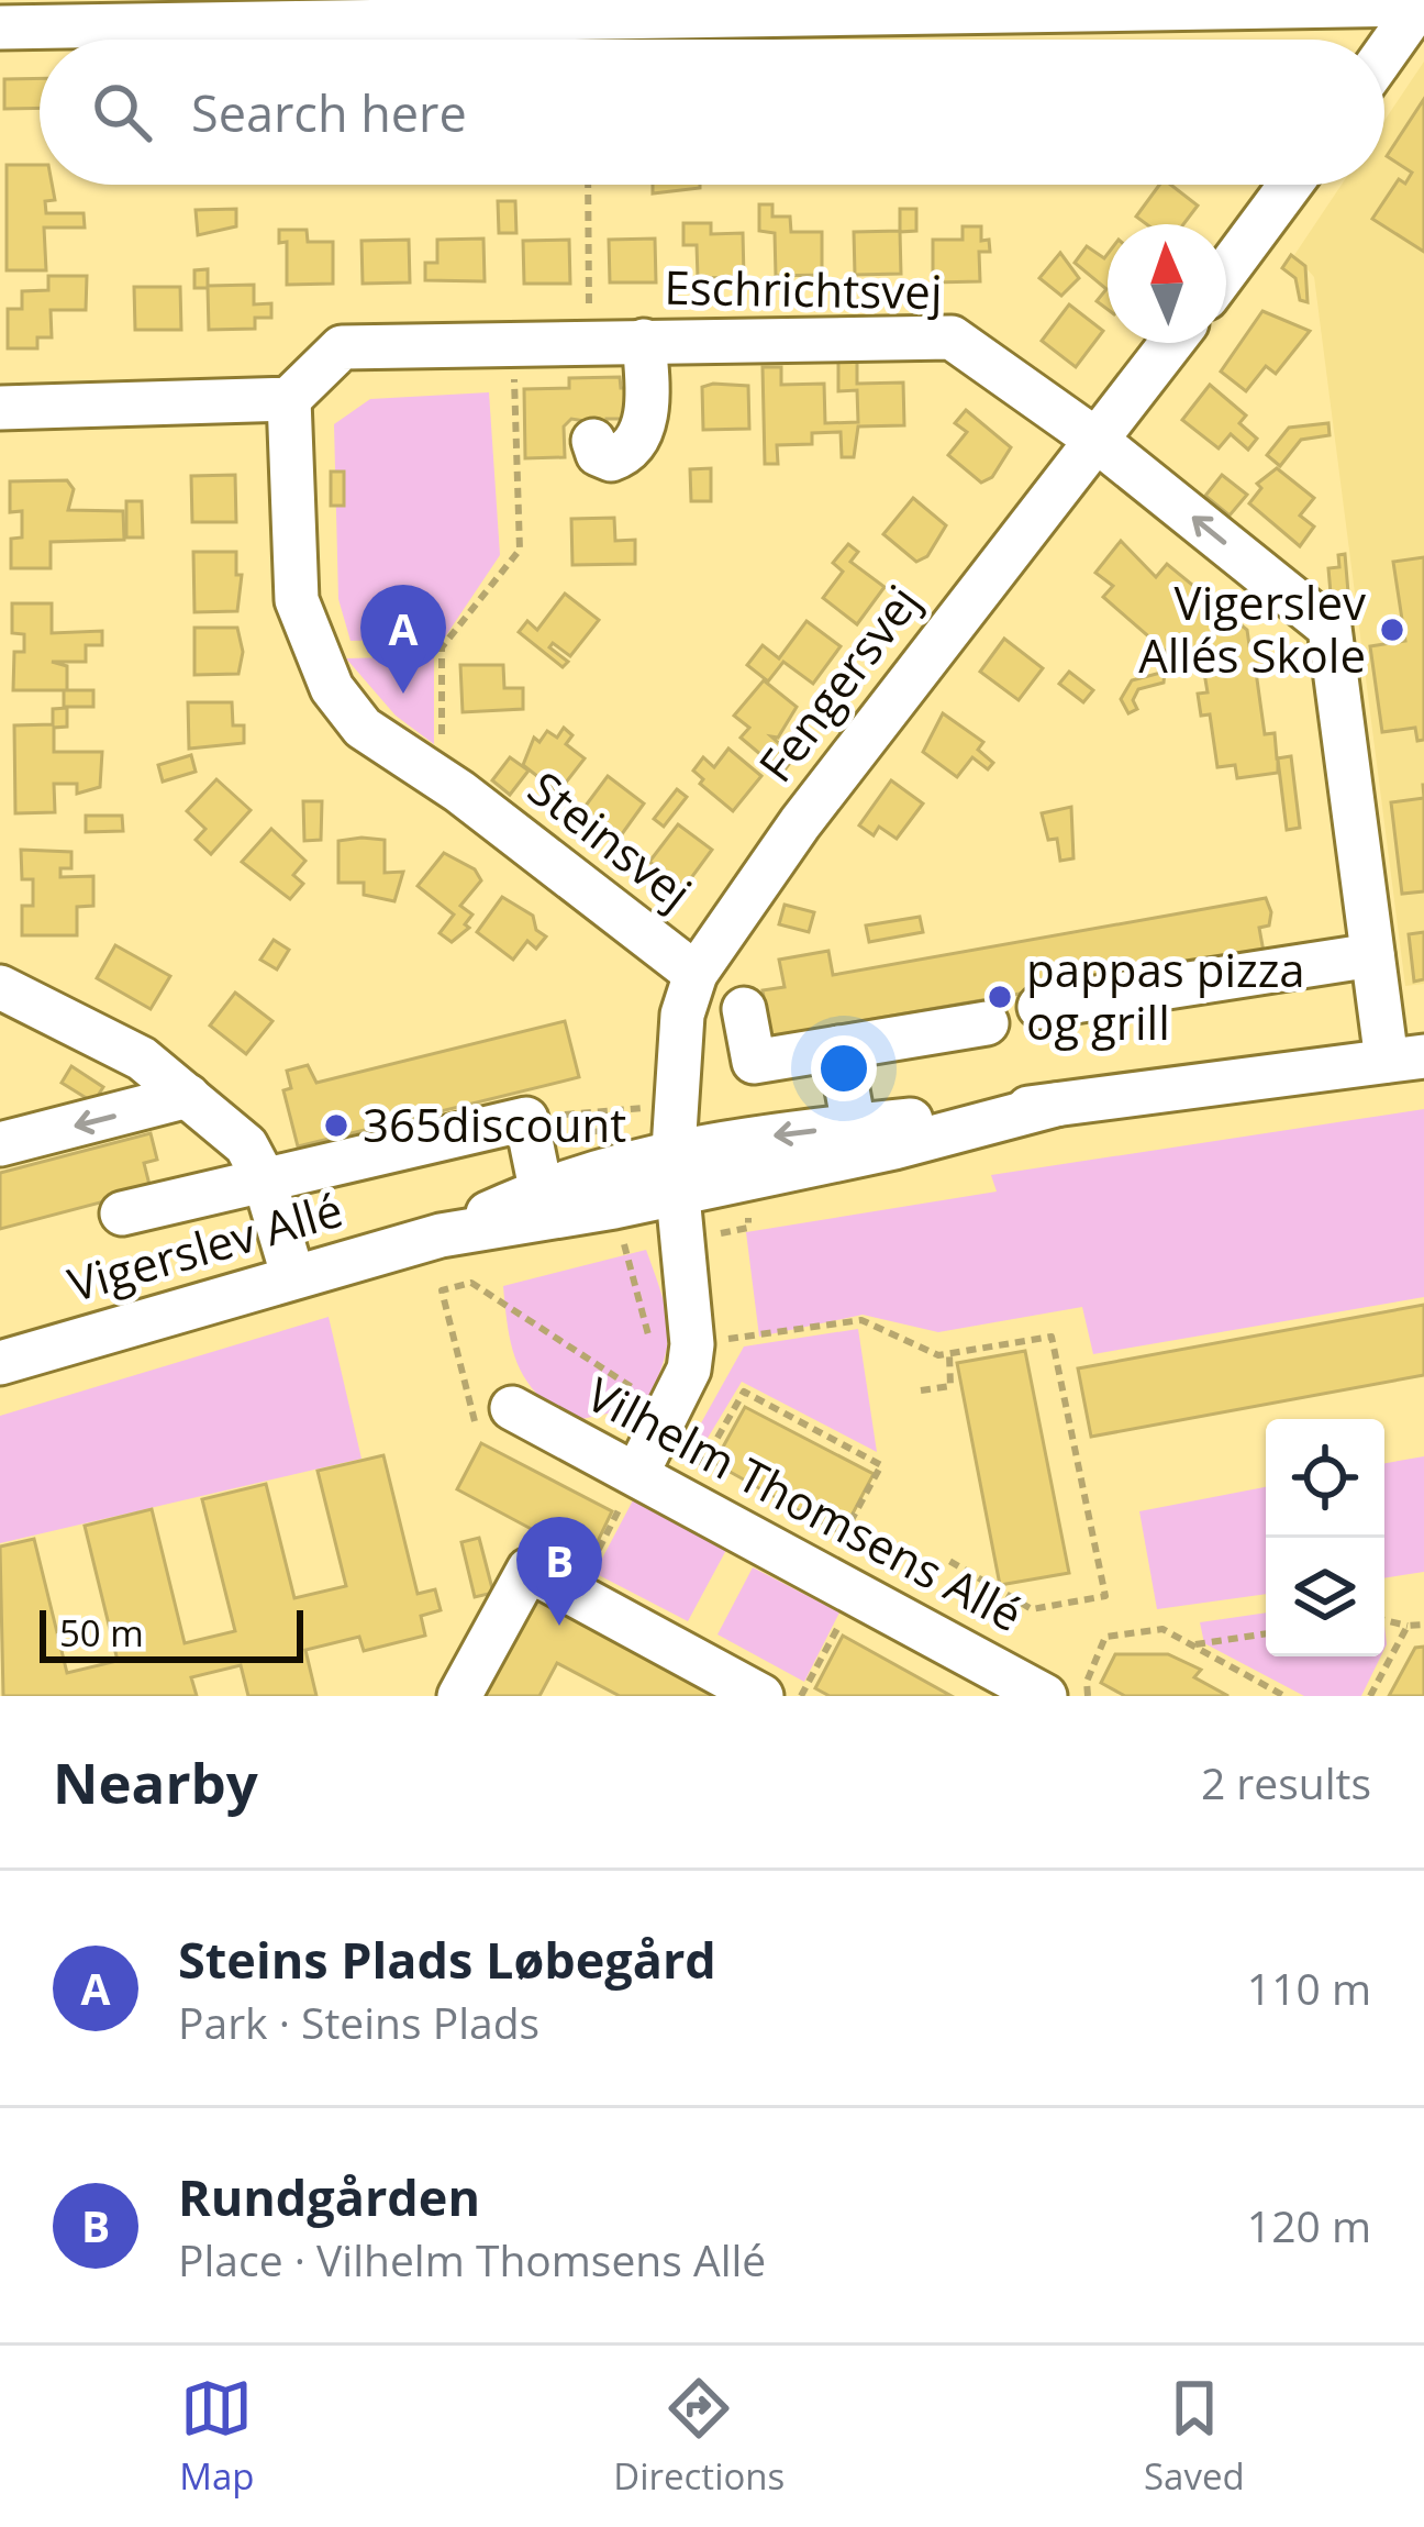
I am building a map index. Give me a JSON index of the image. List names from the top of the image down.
{
  "streets": {
    "street": [
      "Eschrichtsvej",
      "Fengersvej",
      "Steinsvej",
      "Vigerslev Allé",
      "Vilhelm Thomsens Allé"
    ]
  },
  "crossings": [
    ["Eschrichtsvej", "Fengersvej"],
    ["Eschrichtsvej", "Steinsvej"],
    ["Eschrichtsvej", "Vigerslev Allé"],
    ["Fengersvej", "Steinsvej"],
    ["Fengersvej", "Vigerslev Allé"]
  ],
  "one_way": ["Eschrichtsvej"],
  "places": ["Vigerslev Allés Skole", "pappas pizza og grill", "365discount"],
  "scale_bar": "50 m",
  "north": "top",
  "page": {
    "search": "Search here",
    "pins": ["A", "B"],
    "scale": "50 m",
    "heading": ["Nearby", "2 results"],
    "list": [
      {
        "mark": "A",
        "name": "Steins Plads Løbegård",
        "note": "Park · Steins Plads",
        "value": "110 m"
      },
      {
        "mark": "B",
        "name": "Rundgården",
        "note": "Place · Vilhelm Thomsens Allé",
        "value": "120 m"
      }
    ],
    "nav": ["Map", "Directions", "Saved"]
  }
}
